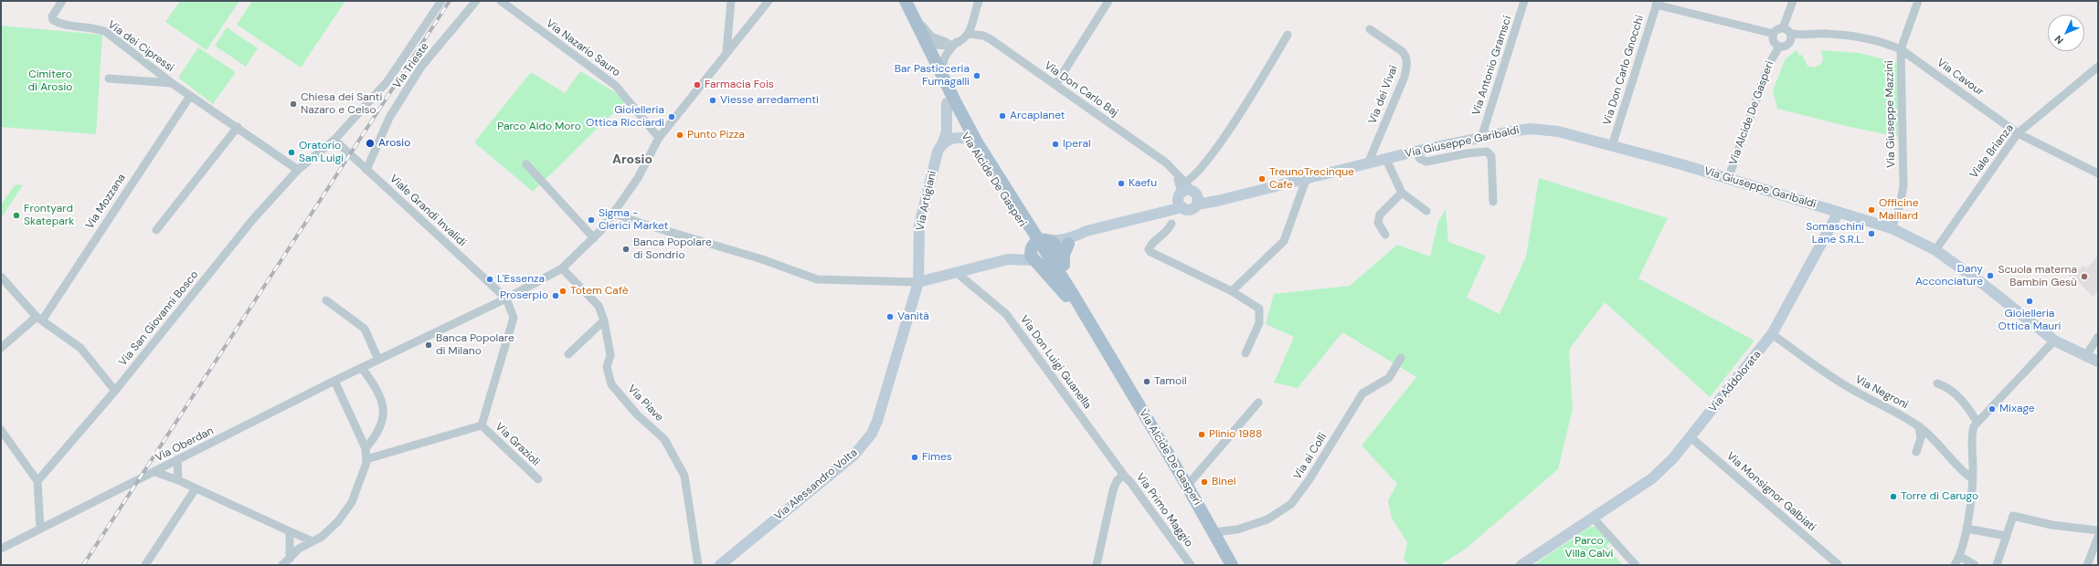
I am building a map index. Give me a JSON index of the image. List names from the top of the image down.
{
  "streets": {
    "main road": ["Via Alcide De Gasperi"],
    "street": [
      "Via dei Cipressi",
      "Via Nazario Sauro",
      "Via Trieste",
      "Via Antonio Gramsci",
      "Via Don Carlo Gnocchi",
      "Via Cavour",
      "Via Don Carlo Baj",
      "Via dei Vivai",
      "Via Giuseppe Mazzini",
      "Via Giuseppe Garibaldi",
      "Viale Brianza",
      "Via Artigiani",
      "Via Mozzana",
      "Viale Grandi Invalidi",
      "Via San Giovanni Bosco",
      "Via Don Luigi Guanella",
      "Via Addolorata",
      "Via Negroni",
      "Via Piave",
      "Via Oberdan",
      "Via Grazioli",
      "Via ai Colli",
      "Via Alessandro Volta",
      "Via Monsignor Galbiati",
      "Via Primo Maggio"
    ]
  },
  "crossings": [
    ["Via dei Cipressi", "Via Mozzana"],
    ["Via dei Cipressi", "Via San Giovanni Bosco"],
    ["Via Nazario Sauro", "Via Oberdan"],
    ["Via Trieste", "Viale Grandi Invalidi"],
    ["Via Antonio Gramsci", "Via Giuseppe Garibaldi"],
    ["Via Don Carlo Gnocchi", "Via Giuseppe Garibaldi"],
    ["Via Cavour", "Via Giuseppe Mazzini"],
    ["Via Cavour", "Viale Brianza"],
    ["Via Don Carlo Baj", "Via Giuseppe Garibaldi"],
    ["Via dei Vivai", "Via Giuseppe Garibaldi"],
    ["Via Alcide De Gasperi", "Via Giuseppe Garibaldi"],
    ["Via Alcide De Gasperi", "Via Artigiani"],
    ["Via Alcide De Gasperi", "Via ai Colli"],
    ["Via Giuseppe Mazzini", "Via Giuseppe Garibaldi"],
    ["Via Giuseppe Garibaldi", "Viale Brianza"],
    ["Via Giuseppe Garibaldi", "Via Addolorata"],
    ["Via Artigiani", "Via Alessandro Volta"],
    ["Viale Grandi Invalidi", "Via San Giovanni Bosco"],
    ["Viale Grandi Invalidi", "Via Oberdan"],
    ["Viale Grandi Invalidi", "Via Grazioli"],
    ["Via Don Luigi Guanella", "Via Primo Maggio"],
    ["Via Addolorata", "Via Negroni"],
    ["Via Addolorata", "Via Monsignor Galbiati"],
    ["Via Piave", "Via Oberdan"],
    ["Via Oberdan", "Via Grazioli"]
  ],
  "districts": ["Arosio"],
  "parks": ["Cimitero di Arosio", "Parco Aldo Moro", "Parco Villa Calvi"],
  "places": [
    "Bar Pasticceria Fumagalli",
    "Farmacia Fois",
    "Viesse arredamenti",
    "Chiesa dei Santi Nazaro e Celso",
    "Arcaplanet",
    "Gioielleria Ottica Ricciardi",
    "Punto Pizza",
    "Arosio",
    "Iperal",
    "Oratorio San Luigi",
    "TreunoTrecinque Cafe",
    "Kaefu",
    "Officine Maillard",
    "Frontyard Skatepark",
    "Sigma - Clerici Market",
    "Somaschini Lane S.R.L.",
    "Banca Popolare di Sondrio",
    "Dany Acconciature",
    "Scuola materna Bambin Gesù",
    "L'Essenza",
    "Totem Cafè",
    "Proserpio",
    "Gioielleria Ottica Mauri",
    "Vanità",
    "Banca Popolare di Milano",
    "Tamoil",
    "Mixage",
    "Plinio 1988",
    "Fimes",
    "Binel",
    "Torre di Carugo"
  ],
  "north": "bottom left"
}
